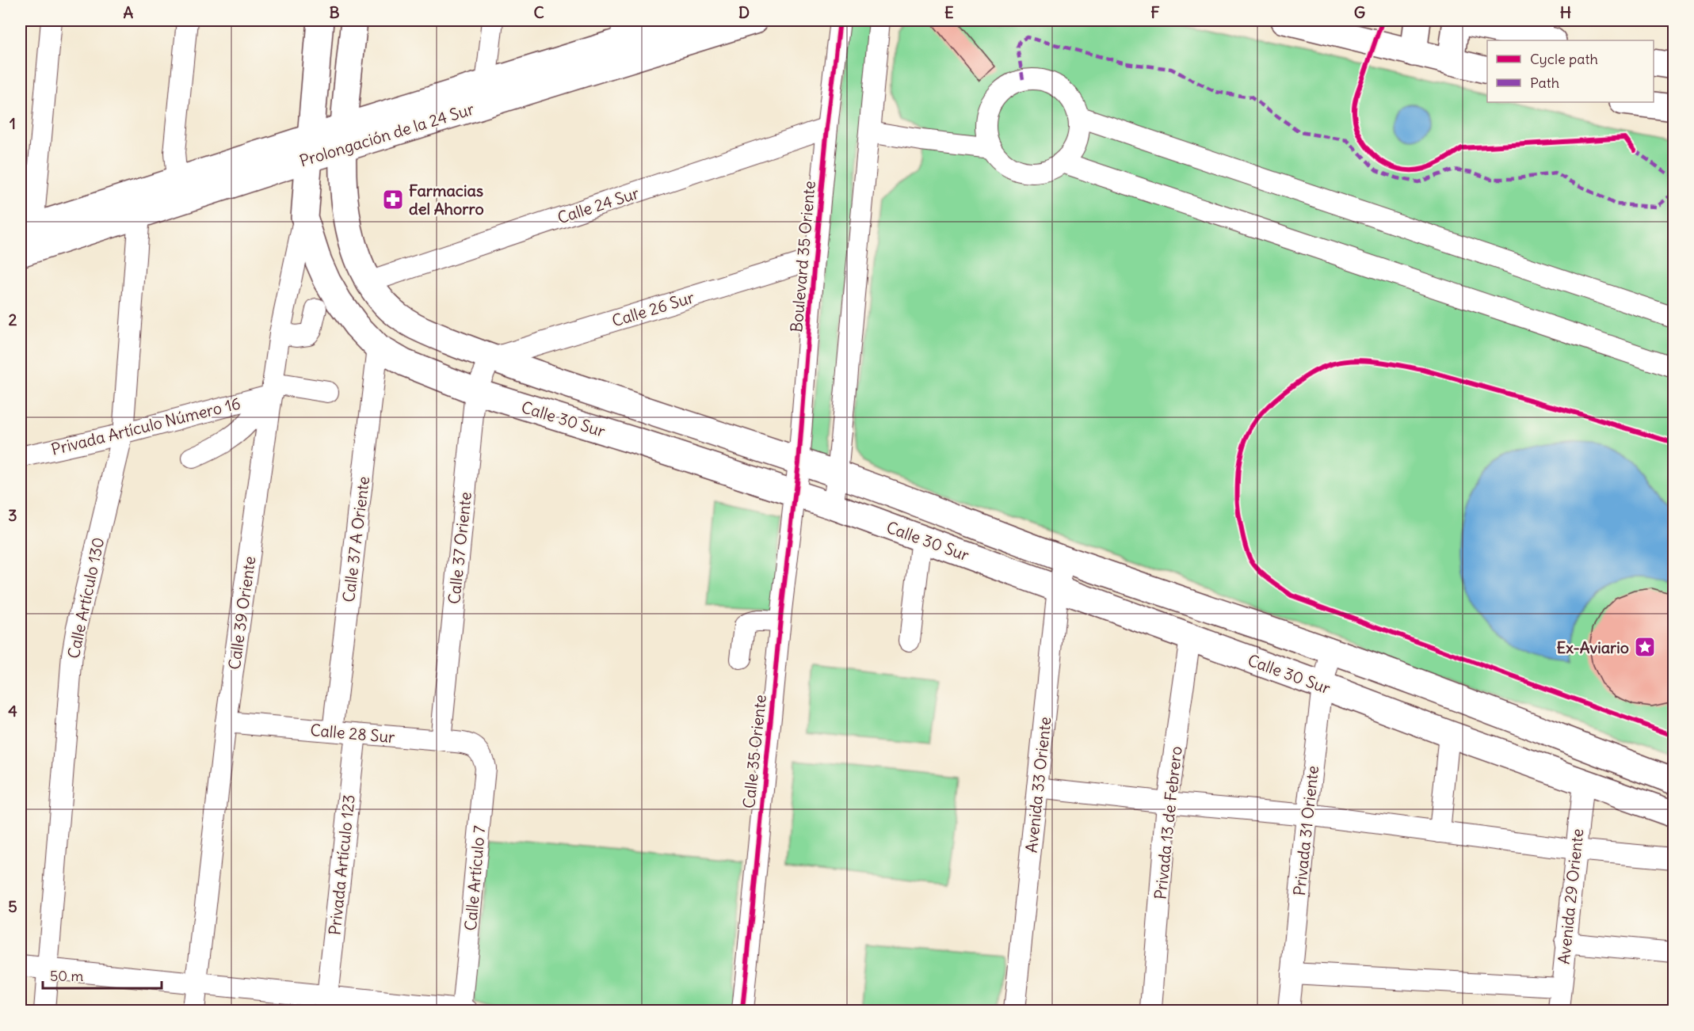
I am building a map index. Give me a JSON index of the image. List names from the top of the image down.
{
  "streets": {
    "main road": ["Prolongación de la 24 Sur", "Calle 30 Sur"],
    "street": [
      "Calle 24 Sur",
      "Boulevard 35 Oriente",
      "Calle 26 Sur",
      "Privada Artículo Número 16",
      "Calle 37 A Oriente",
      "Calle 37 Oriente",
      "Calle Artículo 130",
      "Calle 39 Oriente",
      "Calle 28 Sur",
      "Calle 35 Oriente",
      "Avenida 33 Oriente",
      "Privada 13 de Febrero",
      "Privada 31 Oriente",
      "Privada Artículo 123",
      "Calle Artículo 7",
      "Avenida 29 Oriente"
    ]
  },
  "crossings": [
    ["Prolongación de la 24 Sur", "Calle 30 Sur"],
    ["Prolongación de la 24 Sur", "Calle Artículo 130"],
    ["Calle 24 Sur", "Boulevard 35 Oriente"],
    ["Calle 24 Sur", "Calle 30 Sur"],
    ["Boulevard 35 Oriente", "Calle 26 Sur"],
    ["Boulevard 35 Oriente", "Calle 30 Sur"],
    ["Boulevard 35 Oriente", "Calle 35 Oriente"],
    ["Calle 26 Sur", "Calle 30 Sur"],
    ["Calle 26 Sur", "Calle 37 Oriente"],
    ["Calle 30 Sur", "Calle 37 A Oriente"],
    ["Calle 30 Sur", "Calle 37 Oriente"],
    ["Calle 30 Sur", "Calle 39 Oriente"],
    ["Calle 30 Sur", "Calle 35 Oriente"],
    ["Calle 30 Sur", "Avenida 33 Oriente"],
    ["Calle 30 Sur", "Privada 13 de Febrero"],
    ["Calle 30 Sur", "Privada 31 Oriente"],
    ["Calle 30 Sur", "Avenida 29 Oriente"],
    ["Privada Artículo Número 16", "Calle Artículo 130"],
    ["Privada Artículo Número 16", "Calle 39 Oriente"],
    ["Calle 37 A Oriente", "Calle 28 Sur"],
    ["Calle 37 Oriente", "Calle 28 Sur"],
    ["Calle 39 Oriente", "Calle 28 Sur"],
    ["Calle 28 Sur", "Privada Artículo 123"],
    ["Calle 28 Sur", "Calle Artículo 7"]
  ],
  "places": {
    "pharmacy": ["Farmacias del Ahorro"],
    "place": ["Ex-Aviario"]
  },
  "legend": ["Cycle path", "Path"],
  "scale_bar": "50 m",
  "grid": {
    "columns": [
      "A",
      "B",
      "C",
      "D",
      "E",
      "F",
      "G",
      "H"
    ],
    "rows": [
      "1",
      "2",
      "3",
      "4",
      "5"
    ]
  }
}
